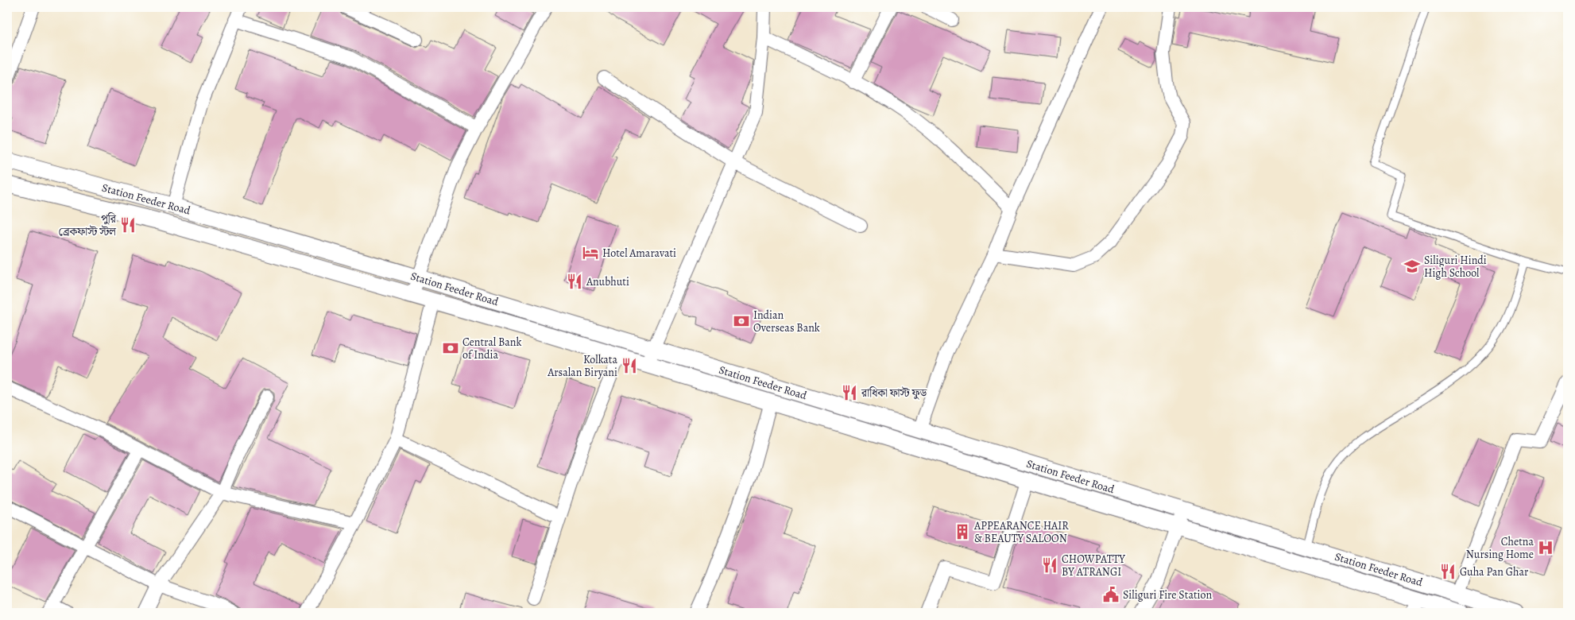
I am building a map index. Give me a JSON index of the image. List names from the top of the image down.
{
  "streets": {
    "street": ["Station Feeder Road"]
  },
  "places": {
    "restaurant": [
      "পুরি ব্রেকফাস্ট স্টল",
      "Anubhuti",
      "Kolkata Arsalan Biryani",
      "রাধিকা ফাস্ট ফুড",
      "CHOWPATTY BY ATRANGI",
      "Guha Pan Ghar"
    ],
    "hotel": ["Hotel Amaravati"],
    "school or university": ["Siliguri Hindi High School"],
    "bank": ["Indian Overseas Bank", "Central Bank of India"],
    "building": ["APPEARANCE HAIR & BEAUTY SALOON"],
    "hospital": ["Chetna Nursing Home"],
    "public building": ["Siliguri Fire Station"]
  }
}
